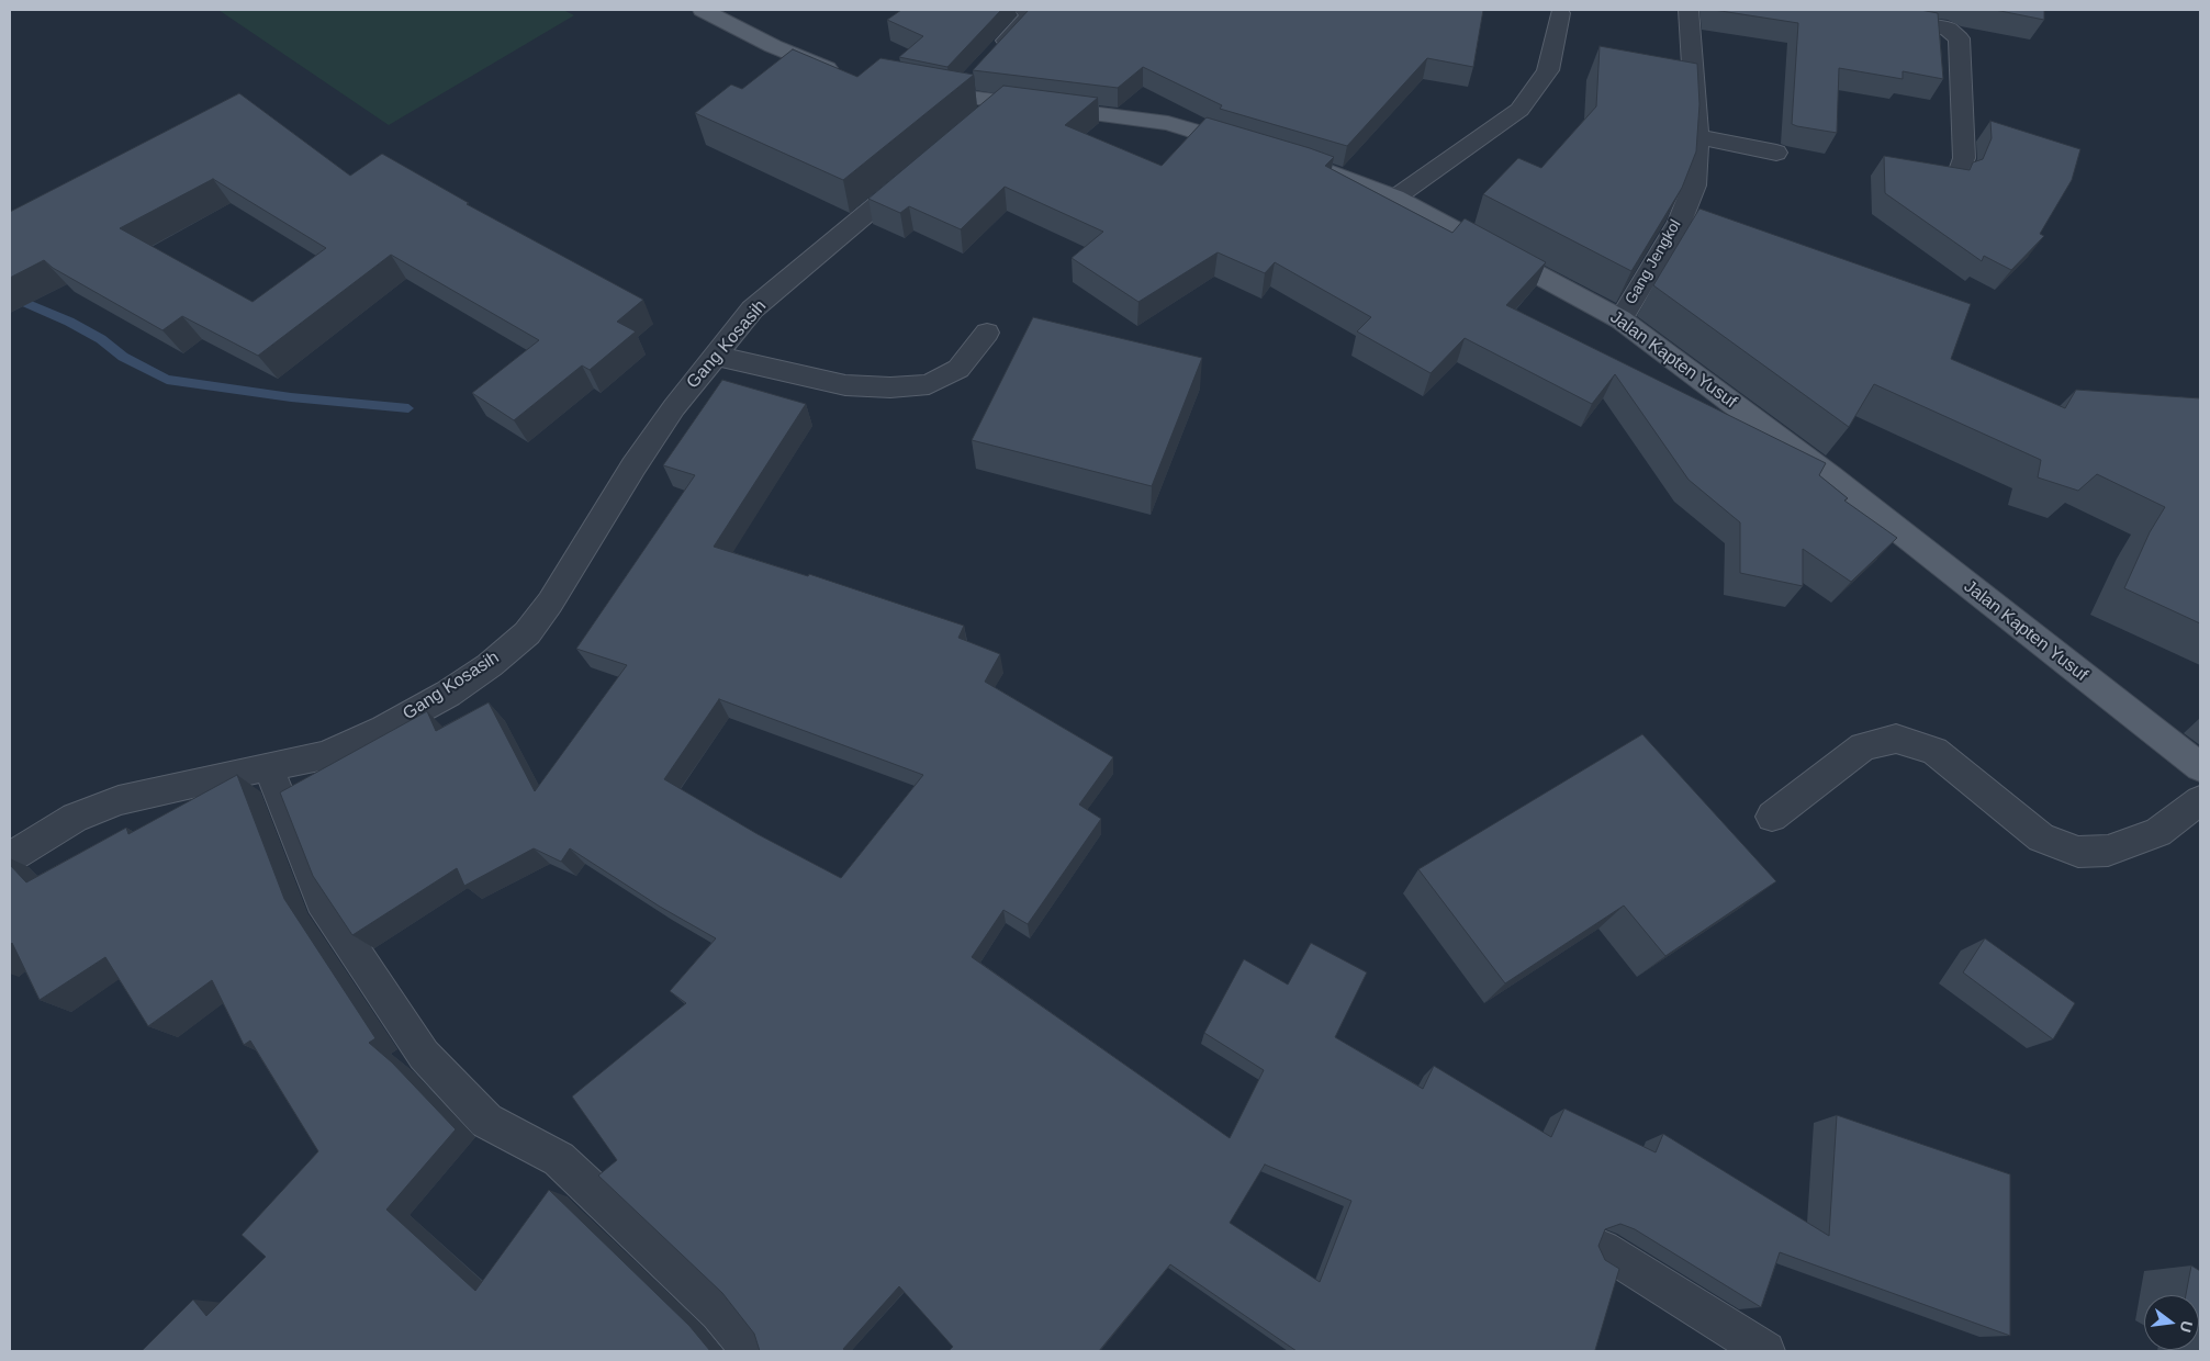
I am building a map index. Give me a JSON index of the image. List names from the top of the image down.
{
  "streets": {
    "main road": ["Jalan Kapten Yusuf"],
    "street": ["Gang Jengkol", "Gang Kosasih"]
  },
  "crossings": [
    ["Gang Jengkol", "Jalan Kapten Yusuf"]
  ],
  "north": "right"
}
